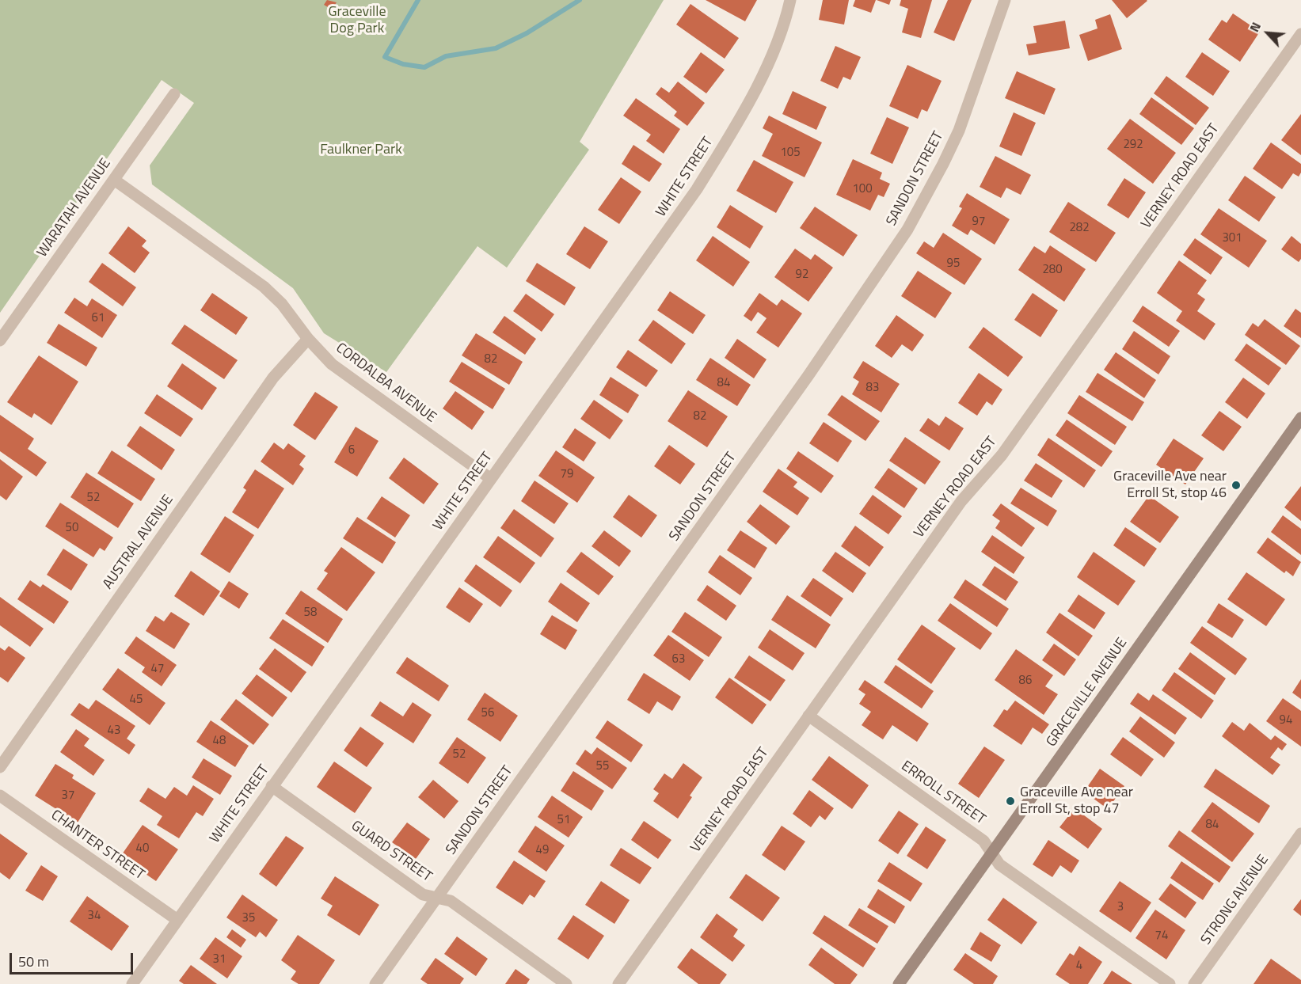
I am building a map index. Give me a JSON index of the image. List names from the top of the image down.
{
  "streets": {
    "main road": ["GRACEVILLE AVENUE"],
    "street": [
      "VERNEY ROAD EAST",
      "WHITE STREET",
      "SANDON STREET",
      "WARATAH AVENUE",
      "CORDALBA AVENUE",
      "AUSTRAL AVENUE",
      "ERROLL STREET",
      "CHANTER STREET",
      "GUARD STREET",
      "STRONG AVENUE"
    ]
  },
  "crossings": [
    ["VERNEY ROAD EAST", "ERROLL STREET"],
    ["WHITE STREET", "CORDALBA AVENUE"],
    ["WHITE STREET", "CHANTER STREET"],
    ["WHITE STREET", "GUARD STREET"],
    ["SANDON STREET", "GUARD STREET"],
    ["WARATAH AVENUE", "CORDALBA AVENUE"],
    ["CORDALBA AVENUE", "AUSTRAL AVENUE"],
    ["GRACEVILLE AVENUE", "ERROLL STREET"]
  ],
  "parks": ["Graceville Dog Park", "Faulkner Park"],
  "places": ["Graceville Ave near Erroll St, stop 46", "Graceville Ave near Erroll St, stop 47"],
  "house_numbers": [
    "292",
    "105",
    "100",
    "97",
    "282",
    "301",
    "95",
    "280",
    "92",
    "61",
    "82",
    "84",
    "83",
    "82",
    "6",
    "79",
    "52",
    "50",
    "58",
    "63",
    "47",
    "86",
    "45",
    "56",
    "94",
    "43",
    "48",
    "52",
    "55",
    "37",
    "51",
    "84",
    "40",
    "49",
    "3",
    "34",
    "35",
    "74",
    "31",
    "4"
  ],
  "scale_bar": "50 m",
  "north": "top left"
}
